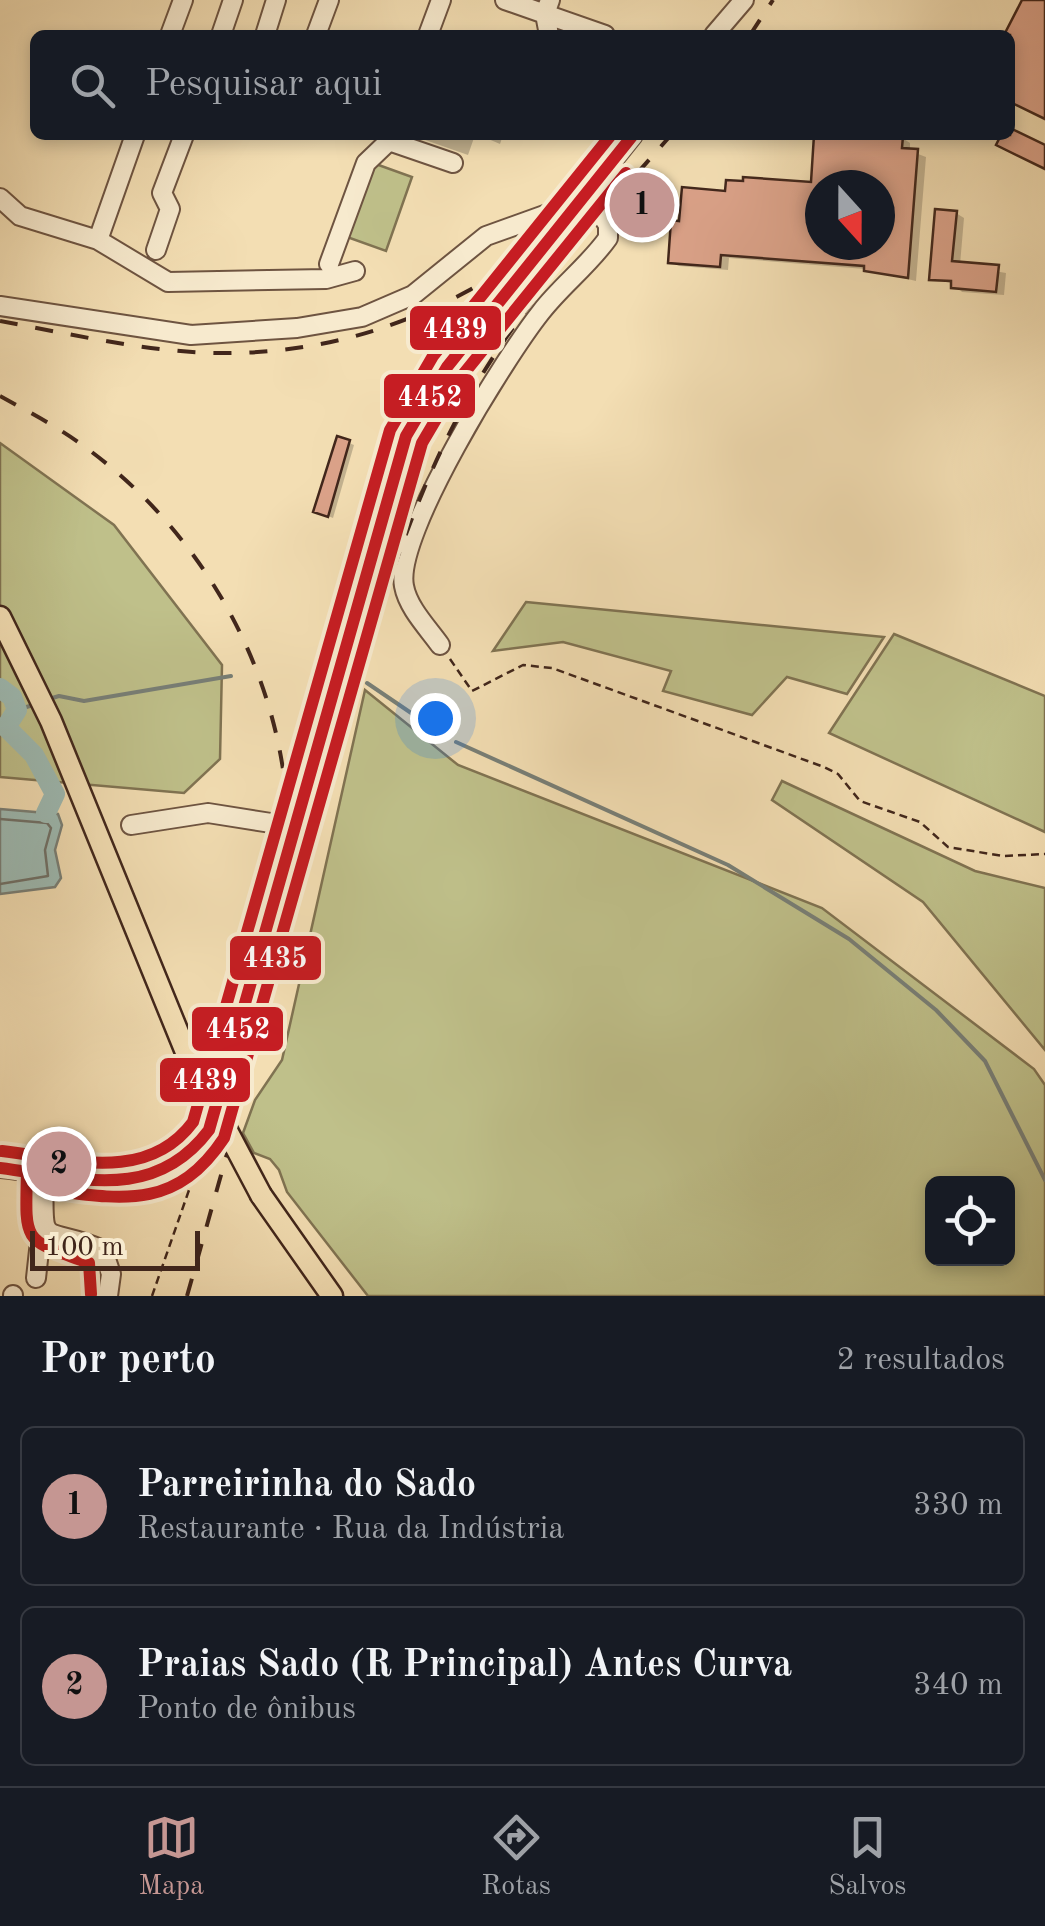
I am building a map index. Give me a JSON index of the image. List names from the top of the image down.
{
  "lines": ["transit line 4452", "transit line 4439", "transit line 4435"],
  "scale_bar": "100 m",
  "north": "bottom",
  "page": {
    "search": "Pesquisar aqui",
    "pins": ["1", "2"],
    "scale": "100 m",
    "heading": ["Por perto", "2 resultados"],
    "list": [
      {
        "mark": "1",
        "name": "Parreirinha do Sado",
        "note": "Restaurante · Rua da Indústria",
        "value": "330 m"
      },
      {
        "mark": "2",
        "name": "Praias Sado (R Principal) Antes Curva",
        "note": "Ponto de ônibus",
        "value": "340 m"
      }
    ],
    "nav": ["Mapa", "Rotas", "Salvos"]
  }
}
